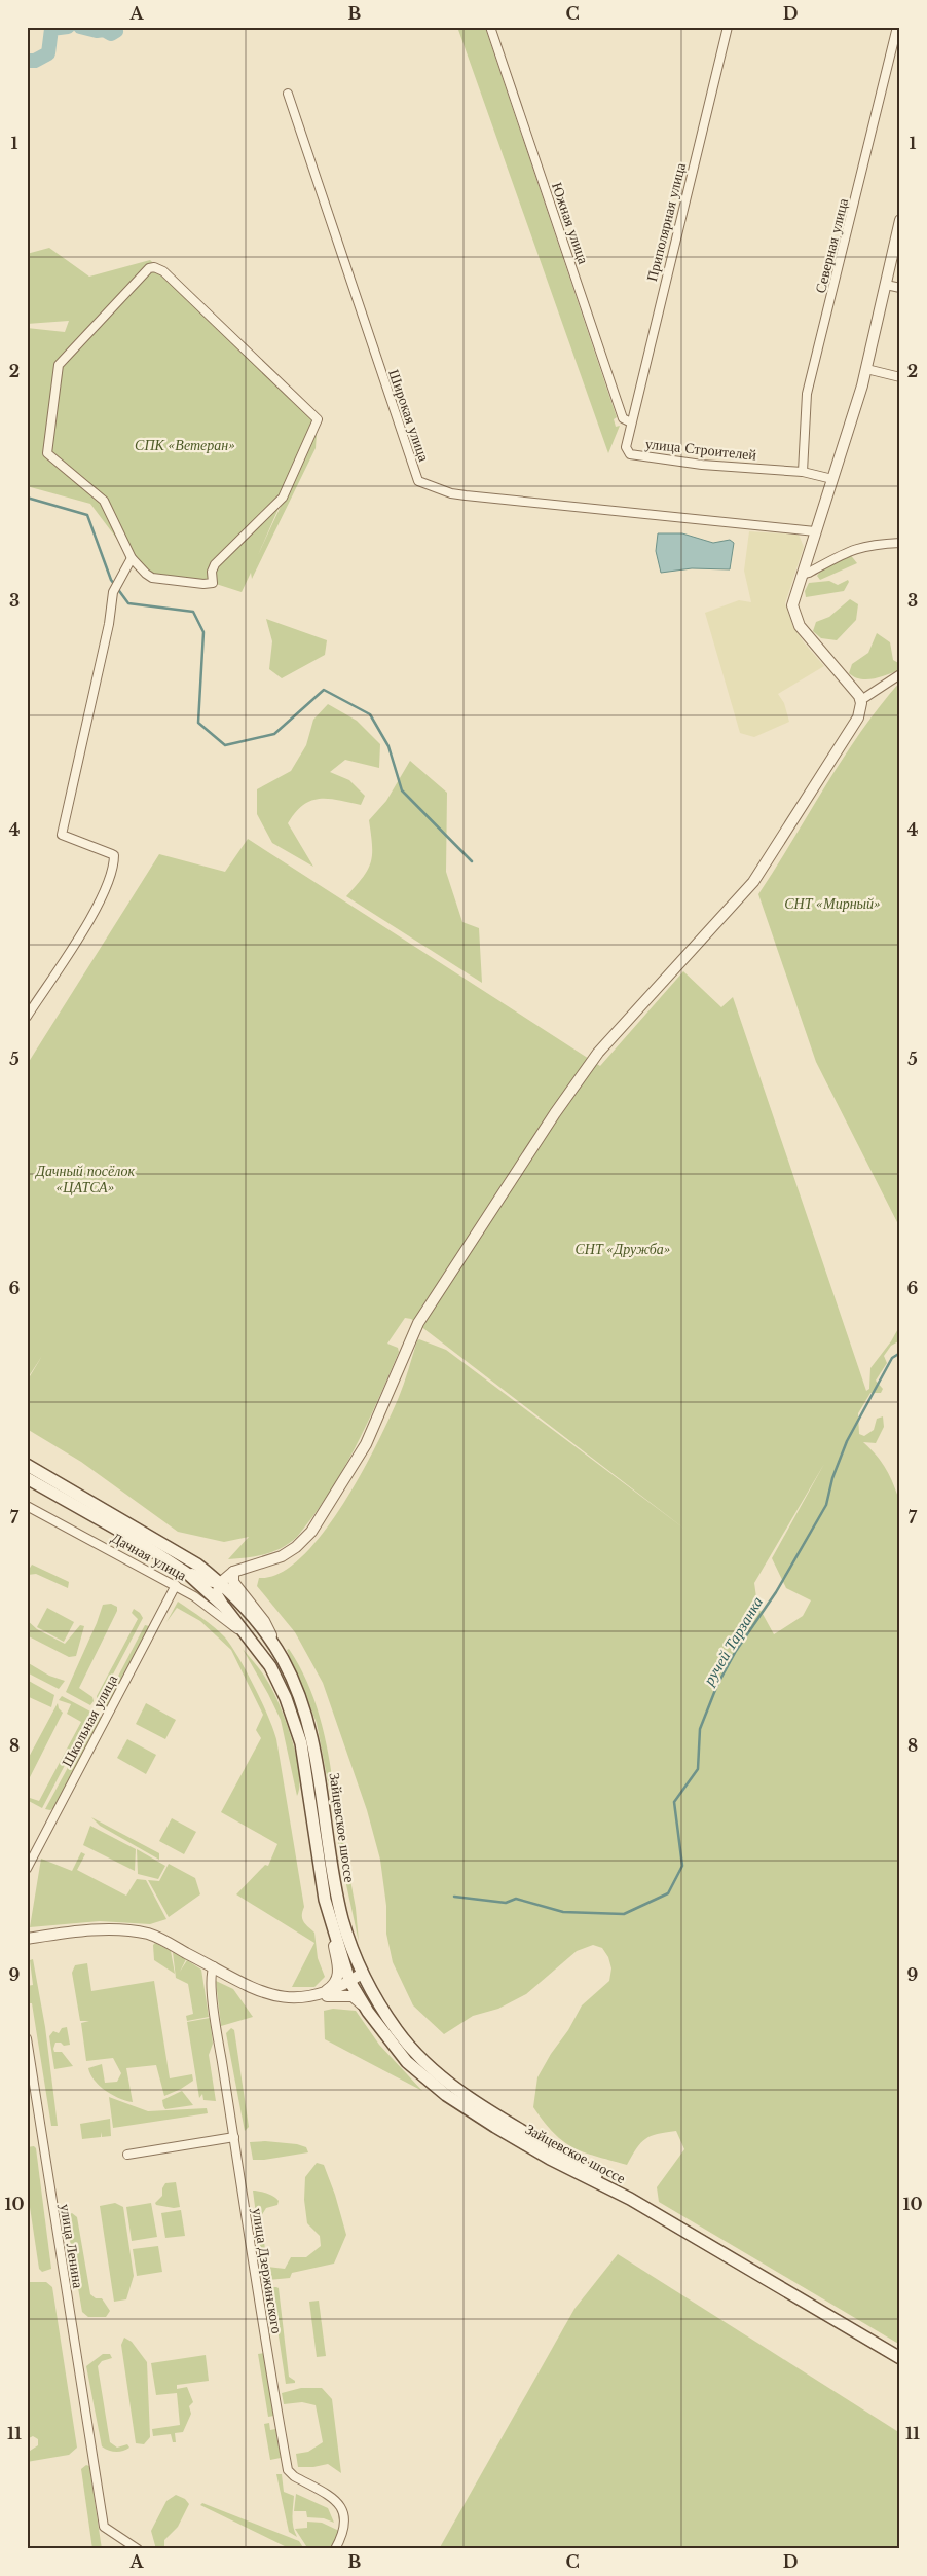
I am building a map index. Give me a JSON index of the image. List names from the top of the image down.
{
  "streets": {
    "main road": ["Зайцевское шоссе"],
    "street": [
      "Приполярная улица",
      "Южная улица",
      "Северная улица",
      "Широкая улица",
      "улица Строителей",
      "Дачная улица",
      "Школьная улица",
      "улица Ленина",
      "улица Дзержинского"
    ]
  },
  "crossings": [
    ["Приполярная улица", "Южная улица"],
    ["Приполярная улица", "улица Строителей"],
    ["Южная улица", "улица Строителей"],
    ["Северная улица", "улица Строителей"],
    ["Дачная улица", "Школьная улица"],
    ["Дачная улица", "Зайцевское шоссе"]
  ],
  "water": ["ручей Тарзанка"],
  "parks": [
    "СПК «Ветеран»",
    "СНТ «Мирный»",
    "Дачный посёлок «ЦАТСА»",
    "СНТ «Дружба»"
  ],
  "grid": {
    "columns": [
      "A",
      "B",
      "C",
      "D"
    ],
    "rows": [
      "1",
      "2",
      "3",
      "4",
      "5",
      "6",
      "7",
      "8",
      "9",
      "10",
      "11"
    ]
  }
}
